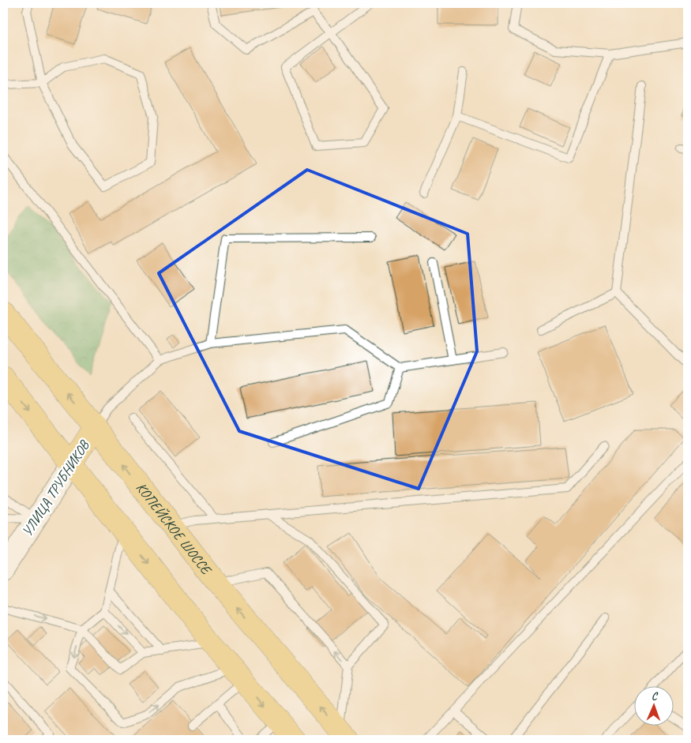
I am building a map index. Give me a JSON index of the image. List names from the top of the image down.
{
  "streets": {
    "main road": ["УЛИЦА ТРУБНИКОВ", "КОПЕЙСКОЕ ШОССЕ"]
  },
  "crossings": [
    ["УЛИЦА ТРУБНИКОВ", "КОПЕЙСКОЕ ШОССЕ"]
  ],
  "north": "top"
}
